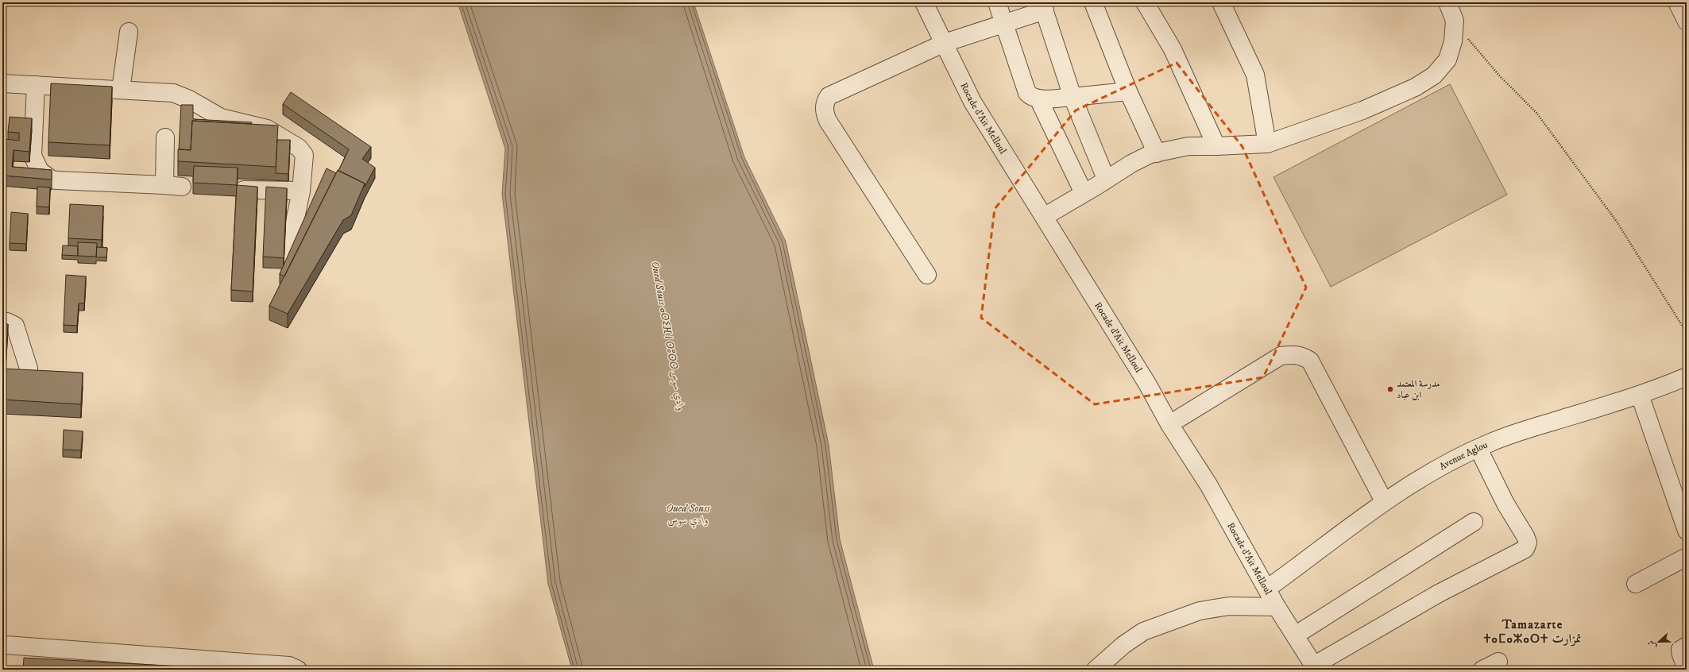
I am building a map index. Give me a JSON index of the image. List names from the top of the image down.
{
  "streets": {
    "street": ["Rocade d'Aït Melloul", "Avenue Aglou"]
  },
  "crossings": [
    ["Rocade d'Aït Melloul", "Avenue Aglou"]
  ],
  "districts": ["Tamazarte ⵜⴰⵎⴰⵣⴰⵔⵜ تمزارت"],
  "water": ["Oued Souss ⴰⵙⵉⴼ ⵏ ⵙⵓⵙⵙ وادي سوس", "Oued Souss وادي سوس"],
  "places": ["مدرسة المعتمد ابن عباد"],
  "north": "left"
}
